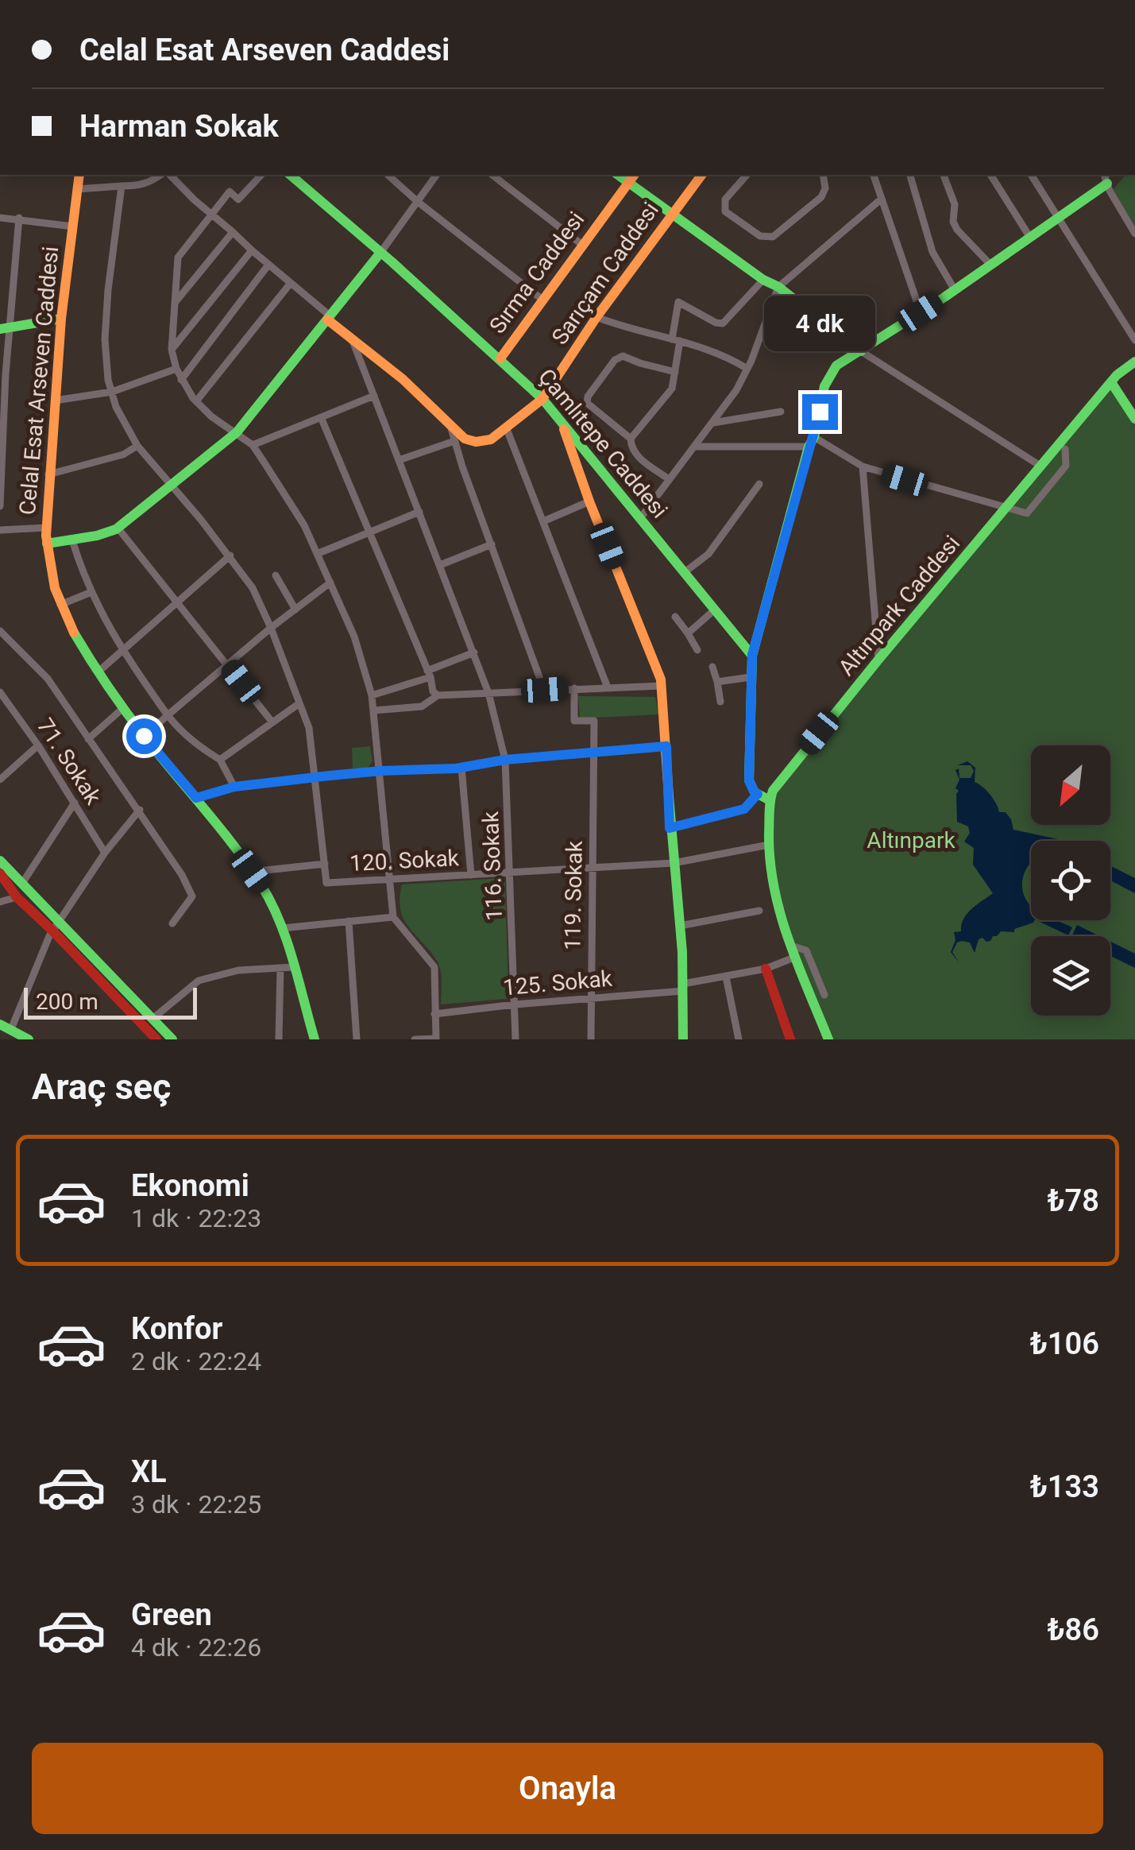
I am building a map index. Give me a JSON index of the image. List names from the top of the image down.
{
  "streets": {
    "street": [
      "Sırma Caddesi",
      "Sarıçam Caddesi",
      "Celal Esat Arseven Caddesi",
      "Çamlıtepe Caddesi",
      "Altınpark Caddesi",
      "71. Sokak",
      "120. Sokak",
      "116. Sokak",
      "119. Sokak",
      "125. Sokak"
    ]
  },
  "crossings": [
    ["Sırma Caddesi", "Çamlıtepe Caddesi"],
    ["Sarıçam Caddesi", "Çamlıtepe Caddesi"],
    ["120. Sokak", "116. Sokak"],
    ["120. Sokak", "119. Sokak"],
    ["116. Sokak", "125. Sokak"],
    ["119. Sokak", "125. Sokak"]
  ],
  "parks": ["Altınpark"],
  "scale_bar": "200 m",
  "north": "bottom left",
  "page": {
    "banner": ["Celal Esat Arseven Caddesi", "Harman Sokak"],
    "bubble": "4 dk",
    "scale": "200 m",
    "heading": "Araç seç",
    "list": [
      {
        "name": "Ekonomi",
        "note": "1 dk · 22:23",
        "value": "₺78"
      },
      {
        "name": "Konfor",
        "note": "2 dk · 22:24",
        "value": "₺106"
      },
      {
        "name": "XL",
        "note": "3 dk · 22:25",
        "value": "₺133"
      },
      {
        "name": "Green",
        "note": "4 dk · 22:26",
        "value": "₺86"
      }
    ],
    "buttons": "Onayla"
  }
}
